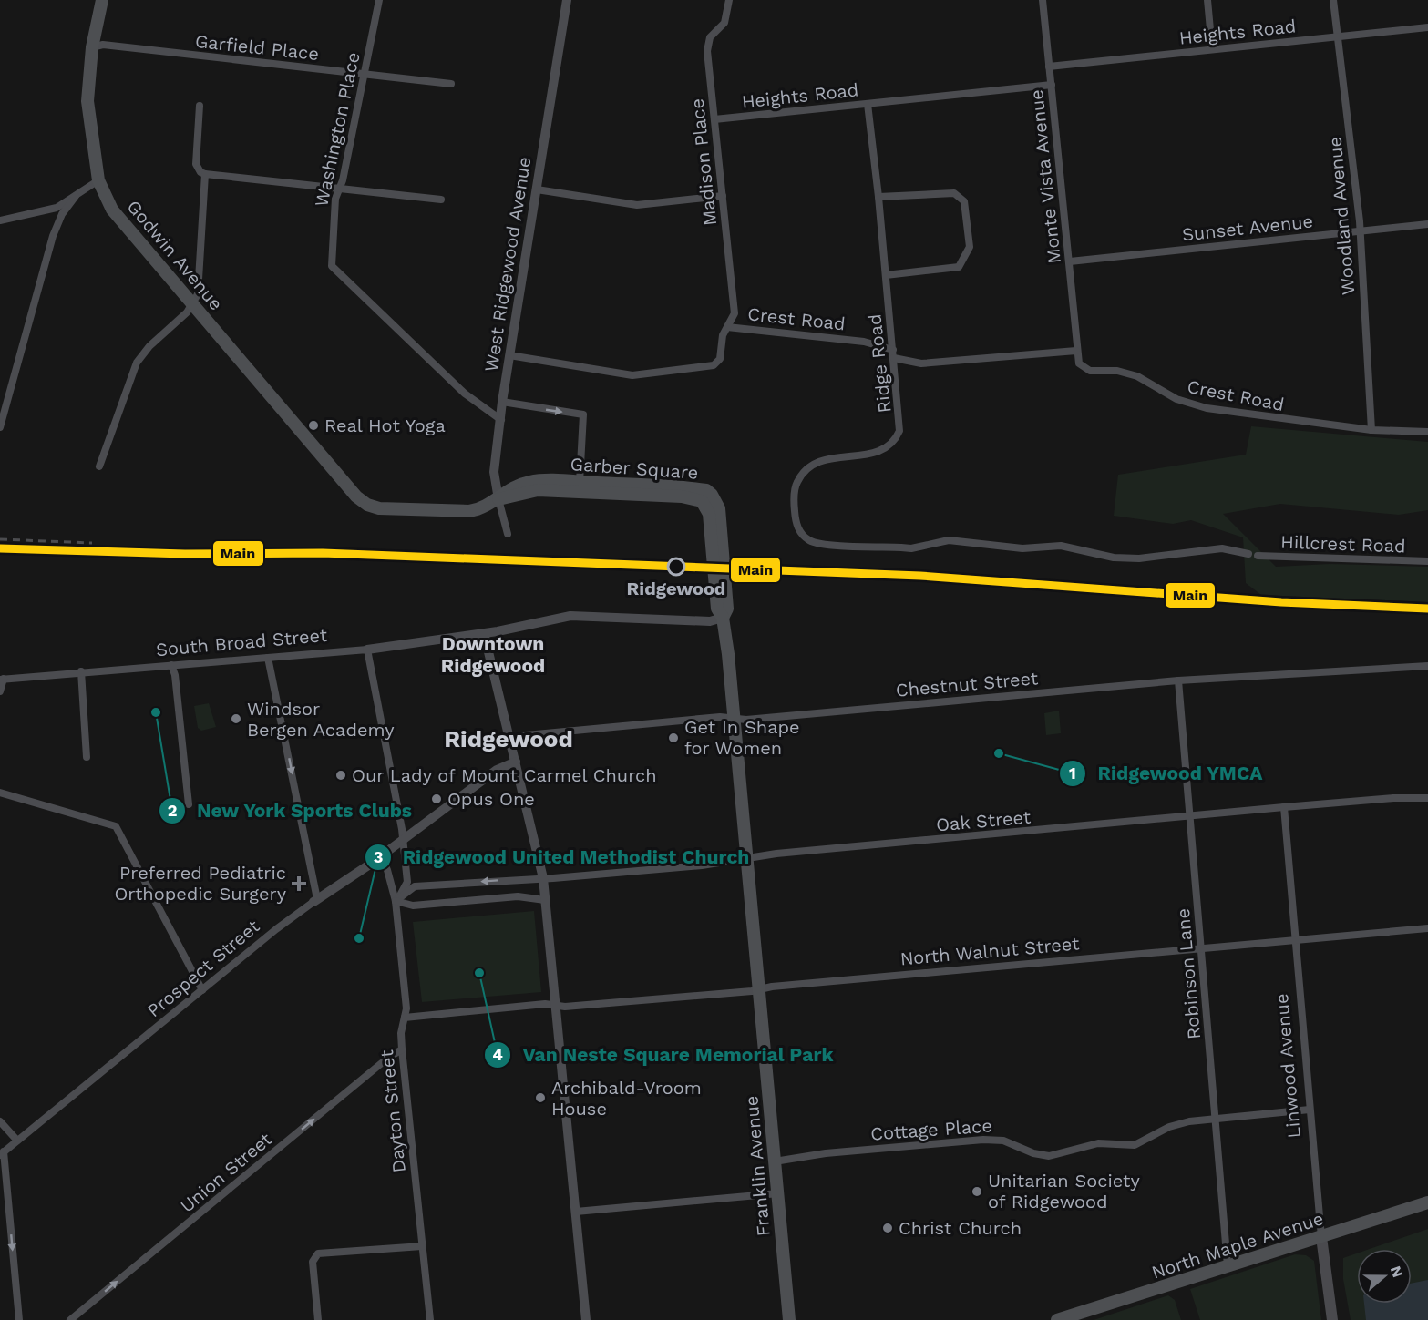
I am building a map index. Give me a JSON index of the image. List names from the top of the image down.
{
  "streets": {
    "main road": [
      "Godwin Avenue",
      "Garber Square",
      "Linwood Avenue",
      "Franklin Avenue",
      "North Maple Avenue"
    ],
    "street": [
      "Heights Road",
      "Garfield Place",
      "Washington Place",
      "Madison Place",
      "Monte Vista Avenue",
      "Woodland Avenue",
      "Sunset Avenue",
      "West Ridgewood Avenue",
      "Crest Road",
      "Ridge Road",
      "Hillcrest Road",
      "South Broad Street",
      "Chestnut Street",
      "Oak Street",
      "North Walnut Street",
      "Prospect Street",
      "Robinson Lane",
      "Dayton Street",
      "Cottage Place",
      "Union Street"
    ]
  },
  "crossings": [
    ["Heights Road", "Madison Place"],
    ["Heights Road", "Monte Vista Avenue"],
    ["Heights Road", "Woodland Avenue"],
    ["Heights Road", "Ridge Road"],
    ["Garfield Place", "Washington Place"],
    ["Garfield Place", "Godwin Avenue"],
    ["Washington Place", "West Ridgewood Avenue"],
    ["Madison Place", "West Ridgewood Avenue"],
    ["Madison Place", "Crest Road"],
    ["Monte Vista Avenue", "Sunset Avenue"],
    ["Monte Vista Avenue", "Crest Road"],
    ["Woodland Avenue", "Sunset Avenue"],
    ["Woodland Avenue", "Crest Road"],
    ["Godwin Avenue", "West Ridgewood Avenue"],
    ["Godwin Avenue", "Garber Square"],
    ["West Ridgewood Avenue", "Garber Square"],
    ["Crest Road", "Ridge Road"],
    ["Garber Square", "South Broad Street"],
    ["Garber Square", "Franklin Avenue"],
    ["South Broad Street", "Franklin Avenue"],
    ["Chestnut Street", "Robinson Lane"],
    ["Chestnut Street", "Franklin Avenue"],
    ["Oak Street", "Robinson Lane"],
    ["Oak Street", "Linwood Avenue"],
    ["Oak Street", "Dayton Street"],
    ["Oak Street", "Franklin Avenue"],
    ["North Walnut Street", "Robinson Lane"],
    ["North Walnut Street", "Linwood Avenue"],
    ["North Walnut Street", "Dayton Street"],
    ["North Walnut Street", "Franklin Avenue"],
    ["Prospect Street", "Dayton Street"],
    ["Robinson Lane", "Cottage Place"],
    ["Robinson Lane", "North Maple Avenue"],
    ["Linwood Avenue", "Cottage Place"],
    ["Linwood Avenue", "North Maple Avenue"],
    ["Dayton Street", "Union Street"],
    ["Cottage Place", "Franklin Avenue"]
  ],
  "one_way": ["Union Street"],
  "districts": ["Downtown Ridgewood", "Ridgewood"],
  "places": {
    "other": [
      "Real Hot Yoga",
      "Ridgewood",
      "New York Sports Clubs",
      "Windsor Bergen Academy",
      "Get In Shape for Women",
      "Ridgewood YMCA",
      "Our Lady of Mount Carmel Church",
      "Opus One",
      "Ridgewood United Methodist Church",
      "Van Neste Square Memorial Park",
      "Archibald-Vroom House",
      "Unitarian Society of Ridgewood",
      "Christ Church"
    ],
    "health": ["Preferred Pediatric Orthopedic Surgery"]
  },
  "lines": ["transit line Main"],
  "north": "right"
}
